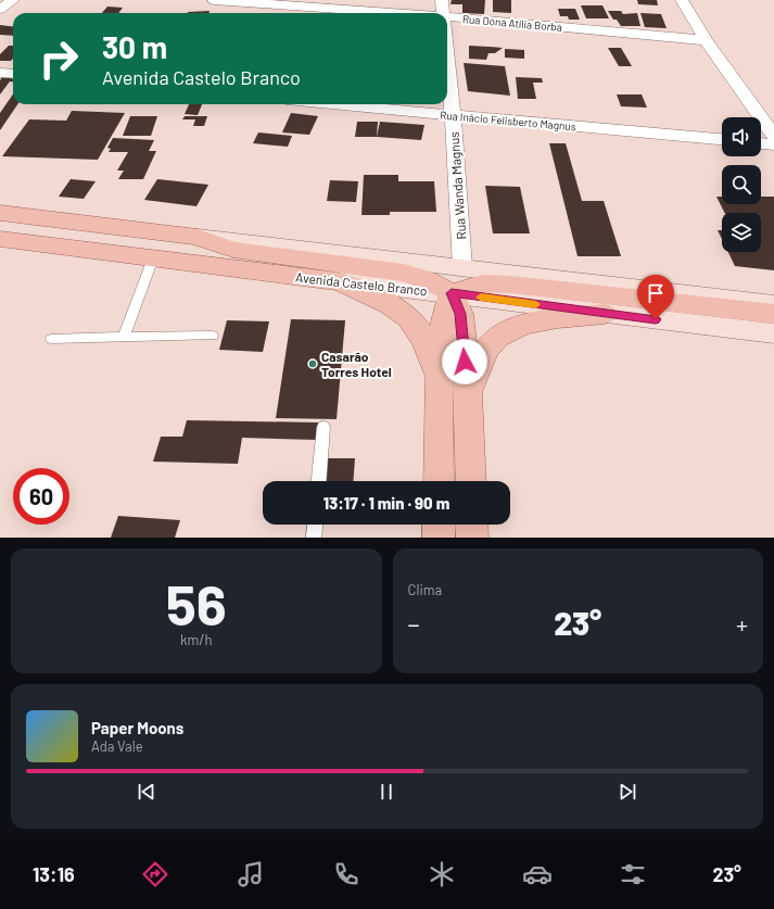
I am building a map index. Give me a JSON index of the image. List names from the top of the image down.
{
  "streets": {
    "main road": ["Avenida Castelo Branco"],
    "street": ["Rua Dona Atília Borba", "Rua Inácio Felisberto Magnus", "Rua Wanda Magnus"]
  },
  "crossings": [
    ["Rua Inácio Felisberto Magnus", "Rua Wanda Magnus"],
    ["Rua Wanda Magnus", "Avenida Castelo Branco"]
  ],
  "places": ["Casarão Torres Hotel"],
  "page": {
    "turn": ["30 m", "Avenida Castelo Branco"],
    "limit": "60",
    "trip": "13:17 · 1 min · 90 m",
    "tile": [
      ["56", "km/h"],
      "Clima"
    ],
    "heat": ["−", "23°", "+"],
    "song": ["Paper Moons", "Ada Vale"],
    "tabs": ["13:16", "23°"]
  }
}
